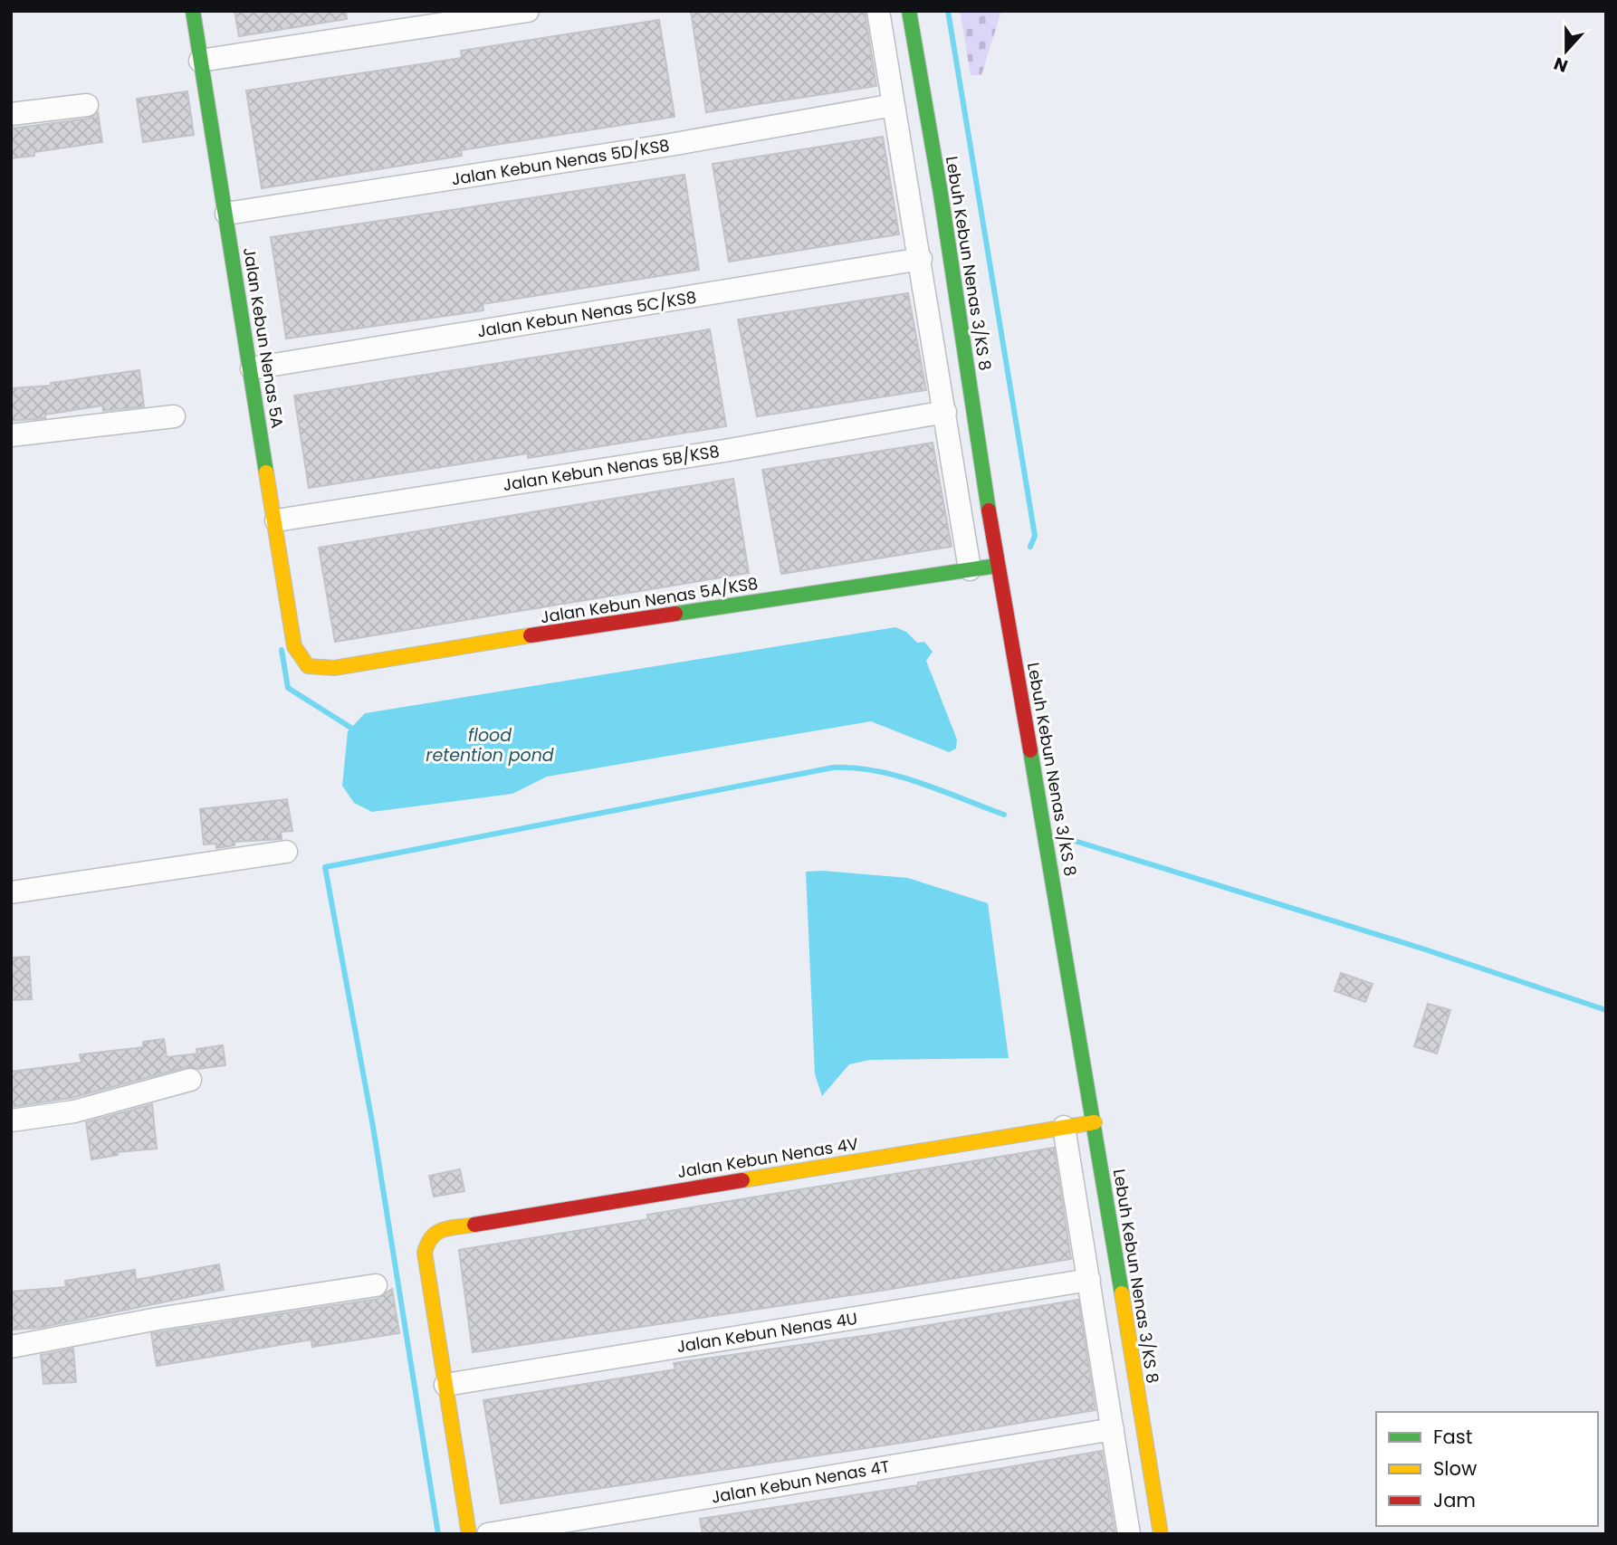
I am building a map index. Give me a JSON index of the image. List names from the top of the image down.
{
  "streets": {
    "street": [
      "Jalan Kebun Nenas 5D/KS8",
      "Lebuh Kebun Nenas 3/KS 8",
      "Jalan Kebun Nenas 5C/KS8",
      "Jalan Kebun Nenas 5A",
      "Jalan Kebun Nenas 5B/KS8",
      "Jalan Kebun Nenas 5A/KS8",
      "Jalan Kebun Nenas 4V",
      "Jalan Kebun Nenas 4U",
      "Jalan Kebun Nenas 4T"
    ]
  },
  "crossings": [
    ["Jalan Kebun Nenas 5D/KS8", "Jalan Kebun Nenas 5A"],
    ["Lebuh Kebun Nenas 3/KS 8", "Jalan Kebun Nenas 5A/KS8"],
    ["Lebuh Kebun Nenas 3/KS 8", "Jalan Kebun Nenas 4V"],
    ["Jalan Kebun Nenas 5C/KS8", "Jalan Kebun Nenas 5A"],
    ["Jalan Kebun Nenas 5A", "Jalan Kebun Nenas 5B/KS8"],
    ["Jalan Kebun Nenas 5A", "Jalan Kebun Nenas 5A/KS8"],
    ["Jalan Kebun Nenas 4V", "Jalan Kebun Nenas 4U"]
  ],
  "water": ["flood retention pond"],
  "legend": ["Fast", "Slow", "Jam"],
  "north": "bottom"
}
